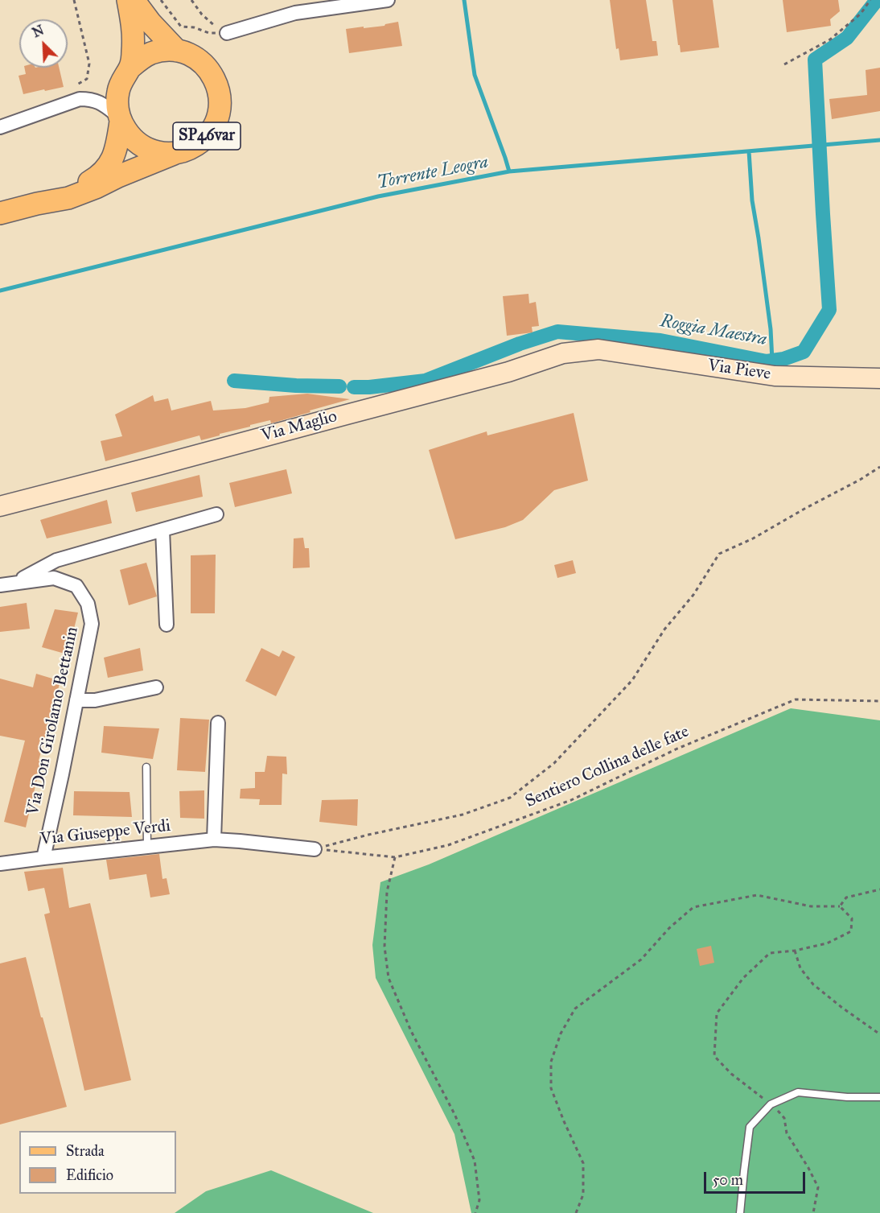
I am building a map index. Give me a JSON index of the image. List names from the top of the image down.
{
  "streets": {
    "main road": ["SP46var"],
    "street": [
      "Via Pieve",
      "Via Maglio",
      "Via Don Girolamo Bettanin",
      "Via Giuseppe Verdi"
    ],
    "path": ["Sentiero Collina delle fate"]
  },
  "crossings": [
    ["Via Pieve", "Via Maglio"],
    ["Via Don Girolamo Bettanin", "Via Giuseppe Verdi"],
    ["Sentiero Collina delle fate", "Via Giuseppe Verdi"]
  ],
  "water": ["Torrente Leogra", "Roggia Maestra"],
  "legend": ["Strada", "Edificio"],
  "scale_bar": "50 m",
  "north": "top left"
}
